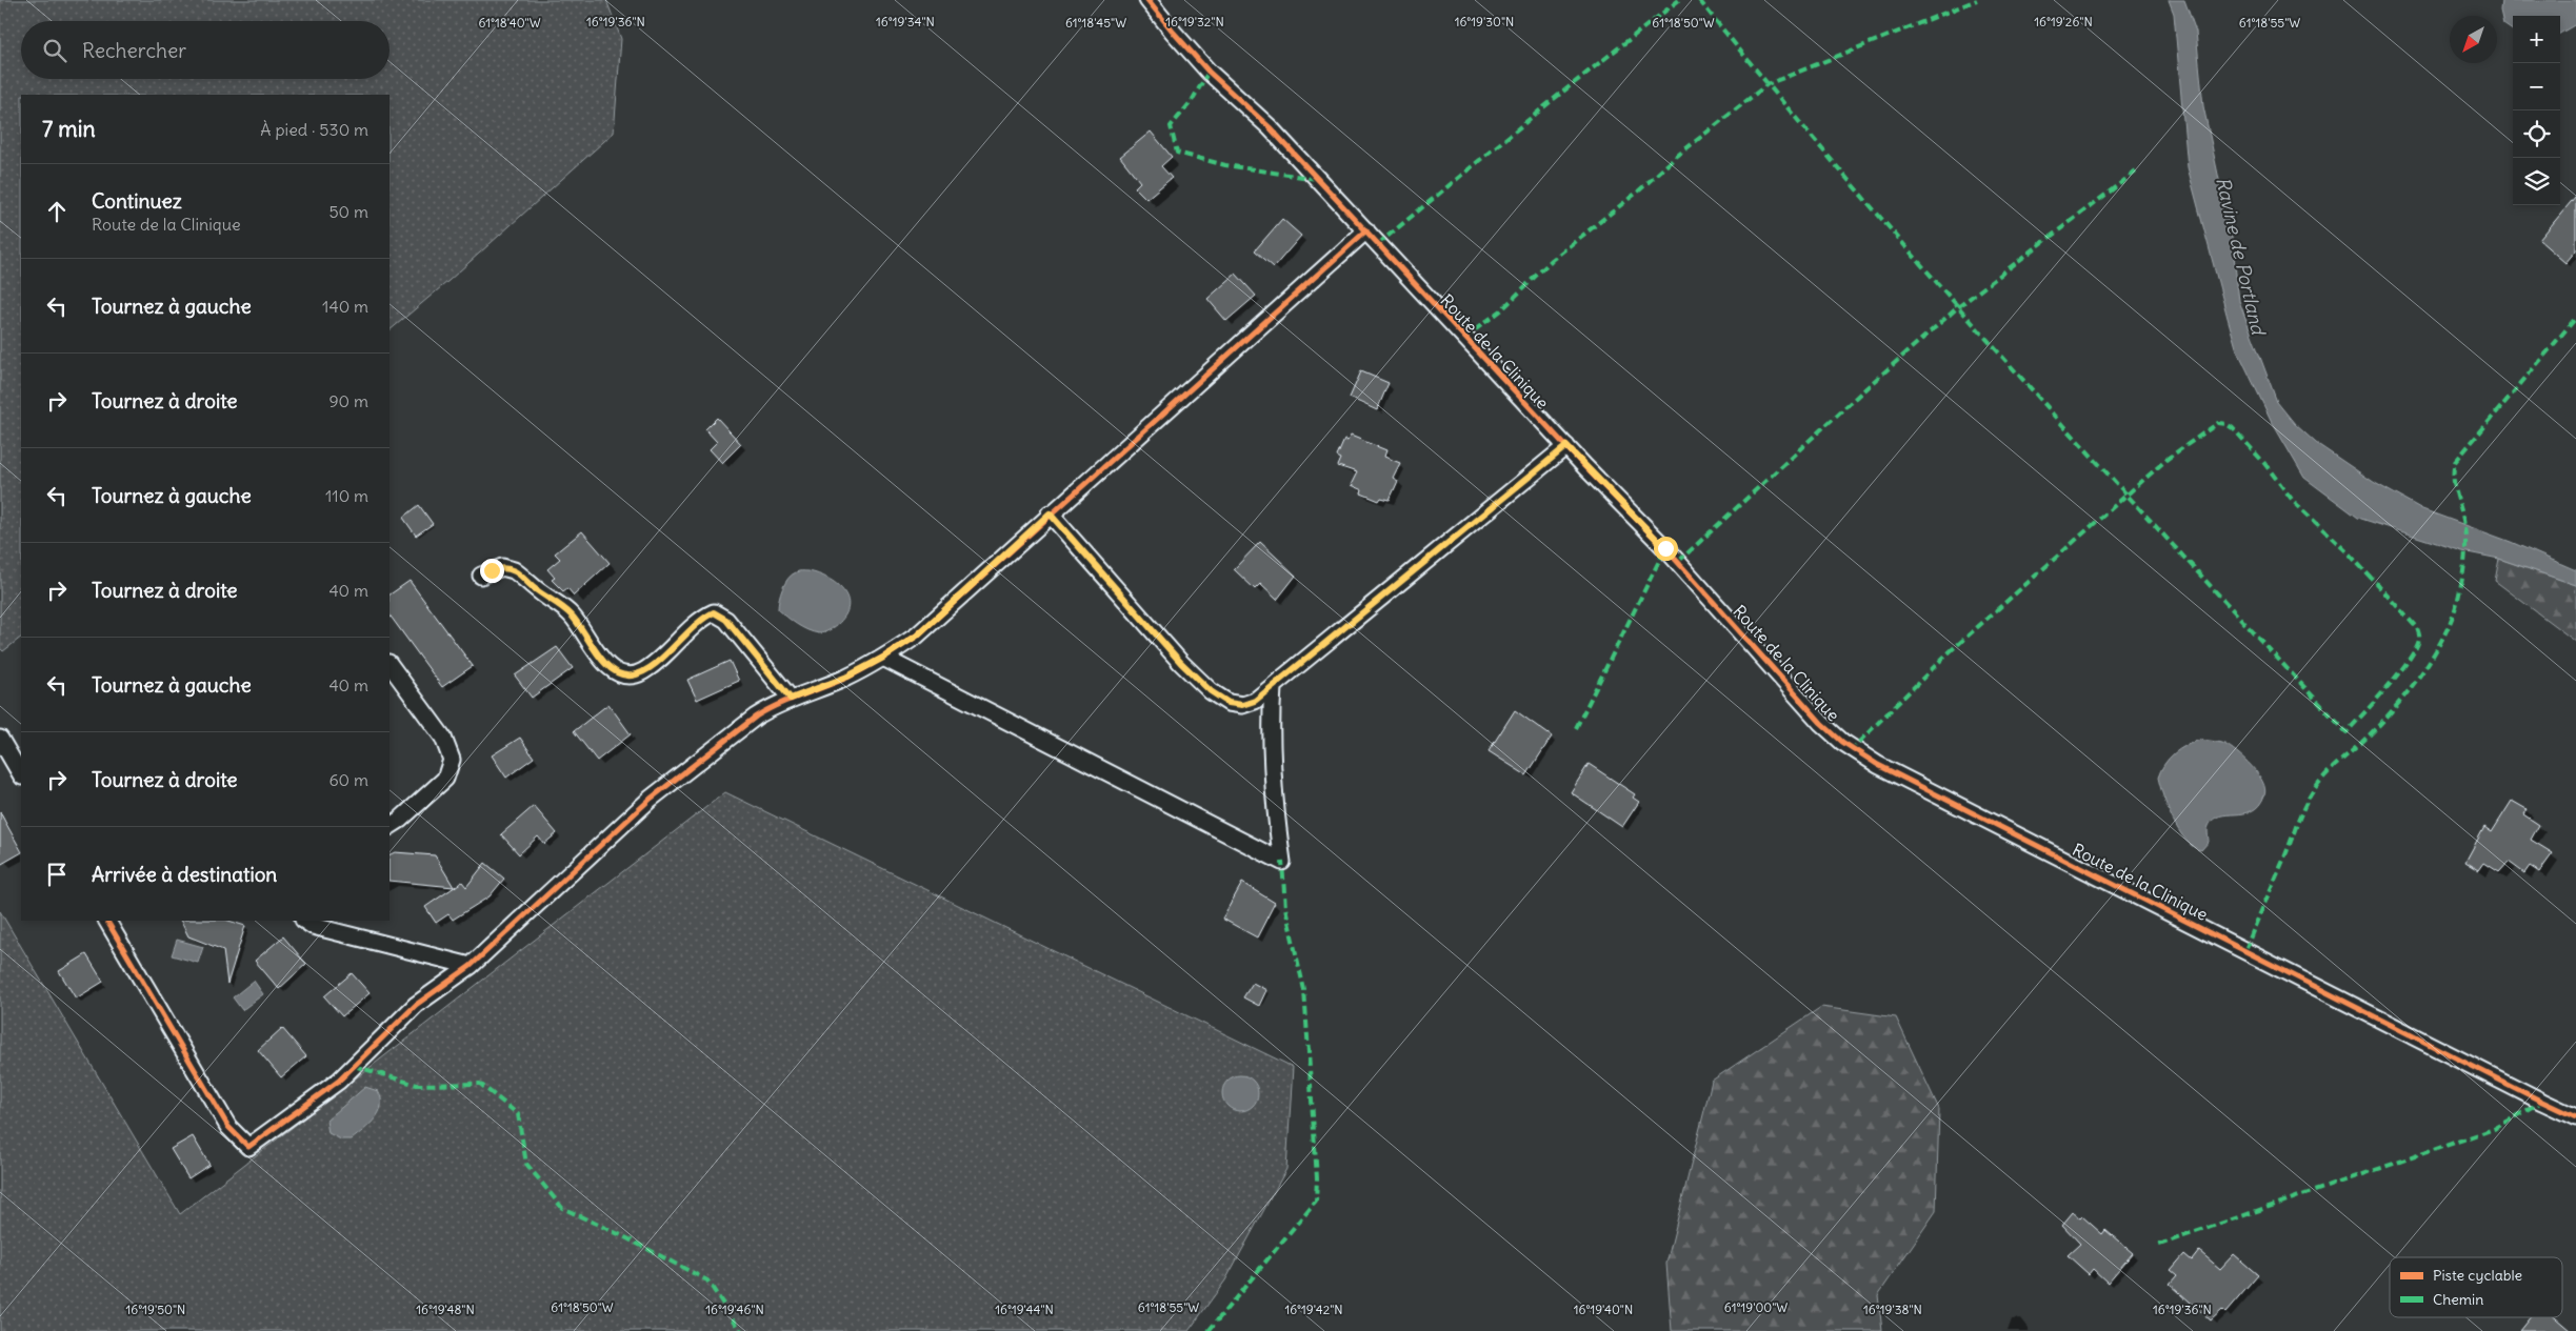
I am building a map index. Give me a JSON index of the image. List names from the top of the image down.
{
  "streets": {
    "street": ["Route de la Clinique"]
  },
  "water": ["Ravine de Portland"],
  "legend": ["Piste cyclable", "Chemin"],
  "north": "bottom left",
  "page": {
    "map_buttons": ["+", "−"],
    "search": "Rechercher",
    "heading": ["7 min", "À pied · 530 m"],
    "list": [
      ["Continuez", "Route de la Clinique", "50 m"],
      ["Tournez à gauche", "140 m"],
      ["Tournez à droite", "90 m"],
      ["Tournez à gauche", "110 m"],
      ["Tournez à droite", "40 m"],
      ["Tournez à gauche", "40 m"],
      ["Tournez à droite", "60 m"],
      "Arrivée à destination"
    ]
  },
  "coordinates": [
    "16°19'36\"N",
    "16°19'32\"N",
    "16°19'34\"N",
    "16°19'30\"N",
    "16°19'26\"N",
    "61°18'40\"W",
    "61°18'45\"W",
    "61°18'50\"W",
    "61°18'55\"W",
    "61°19'00\"W",
    "16°19'50\"N",
    "16°19'48\"N",
    "16°19'46\"N",
    "16°19'44\"N",
    "16°19'42\"N",
    "16°19'40\"N",
    "16°19'38\"N"
  ]
}
